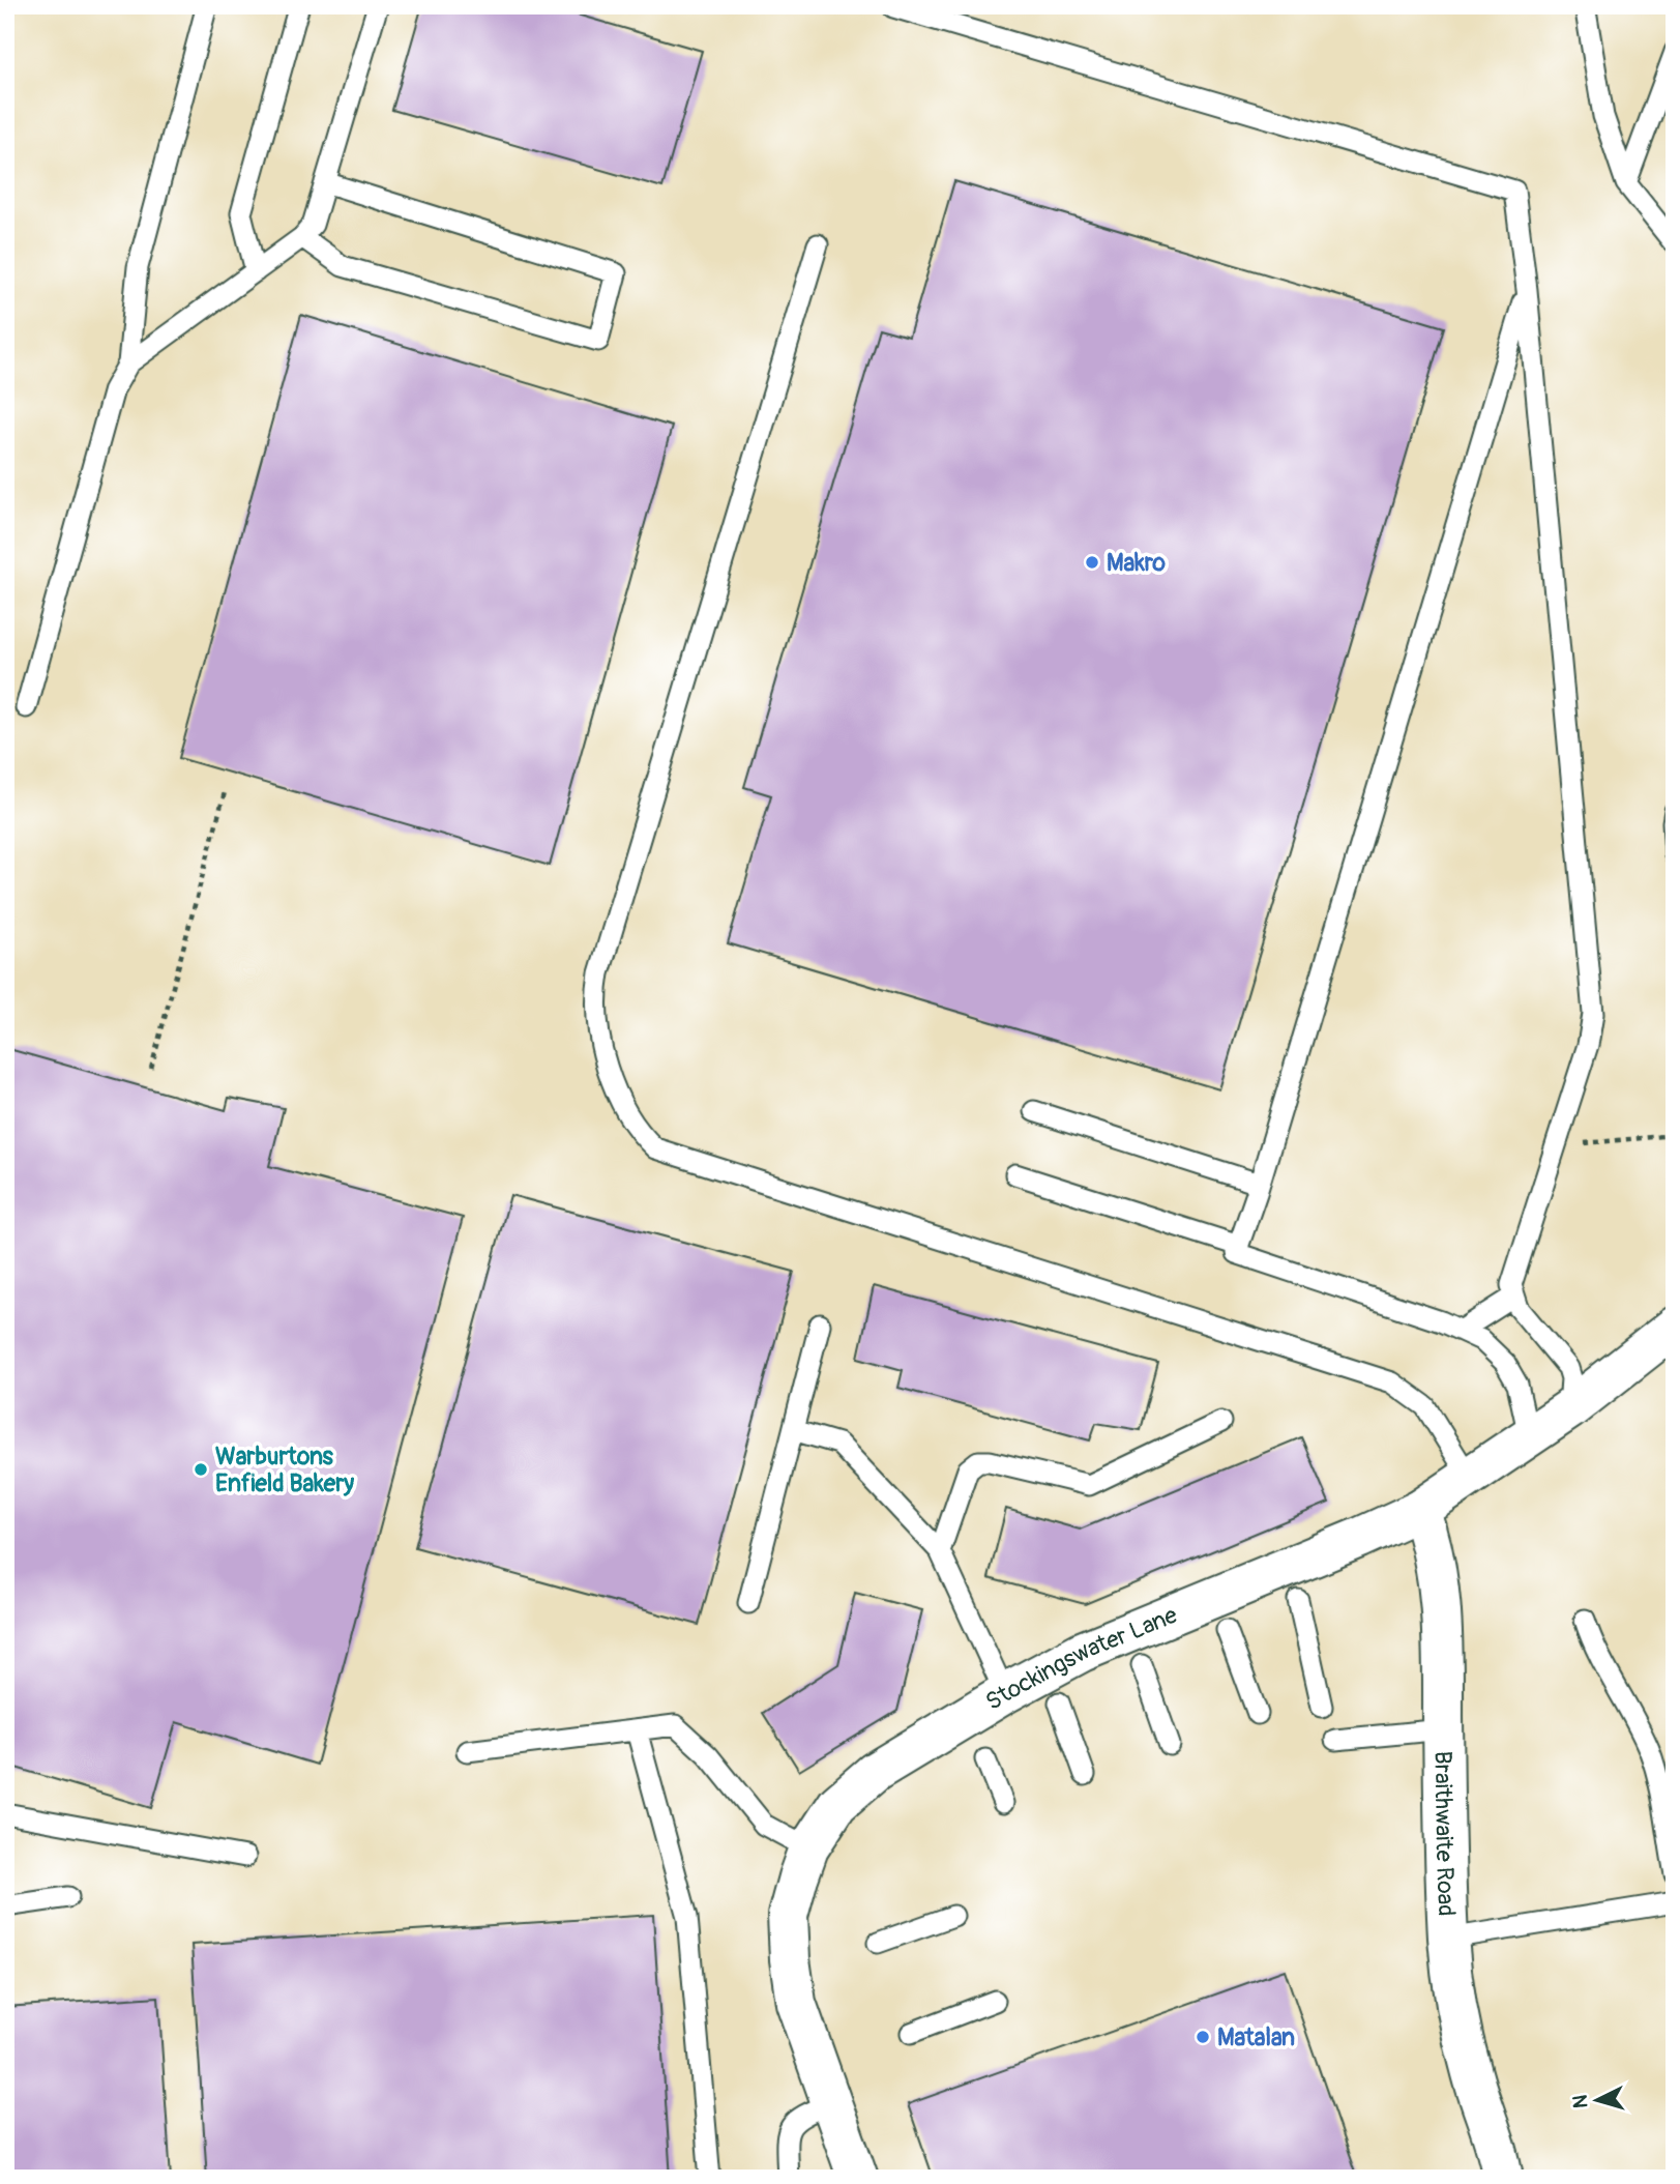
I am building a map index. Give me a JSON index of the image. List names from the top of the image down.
{
  "streets": {
    "street": ["Stockingswater Lane", "Braithwaite Road"]
  },
  "crossings": [
    ["Stockingswater Lane", "Braithwaite Road"]
  ],
  "places": ["Makro", "Warburtons Enfield Bakery", "Matalan"],
  "north": "left"
}
